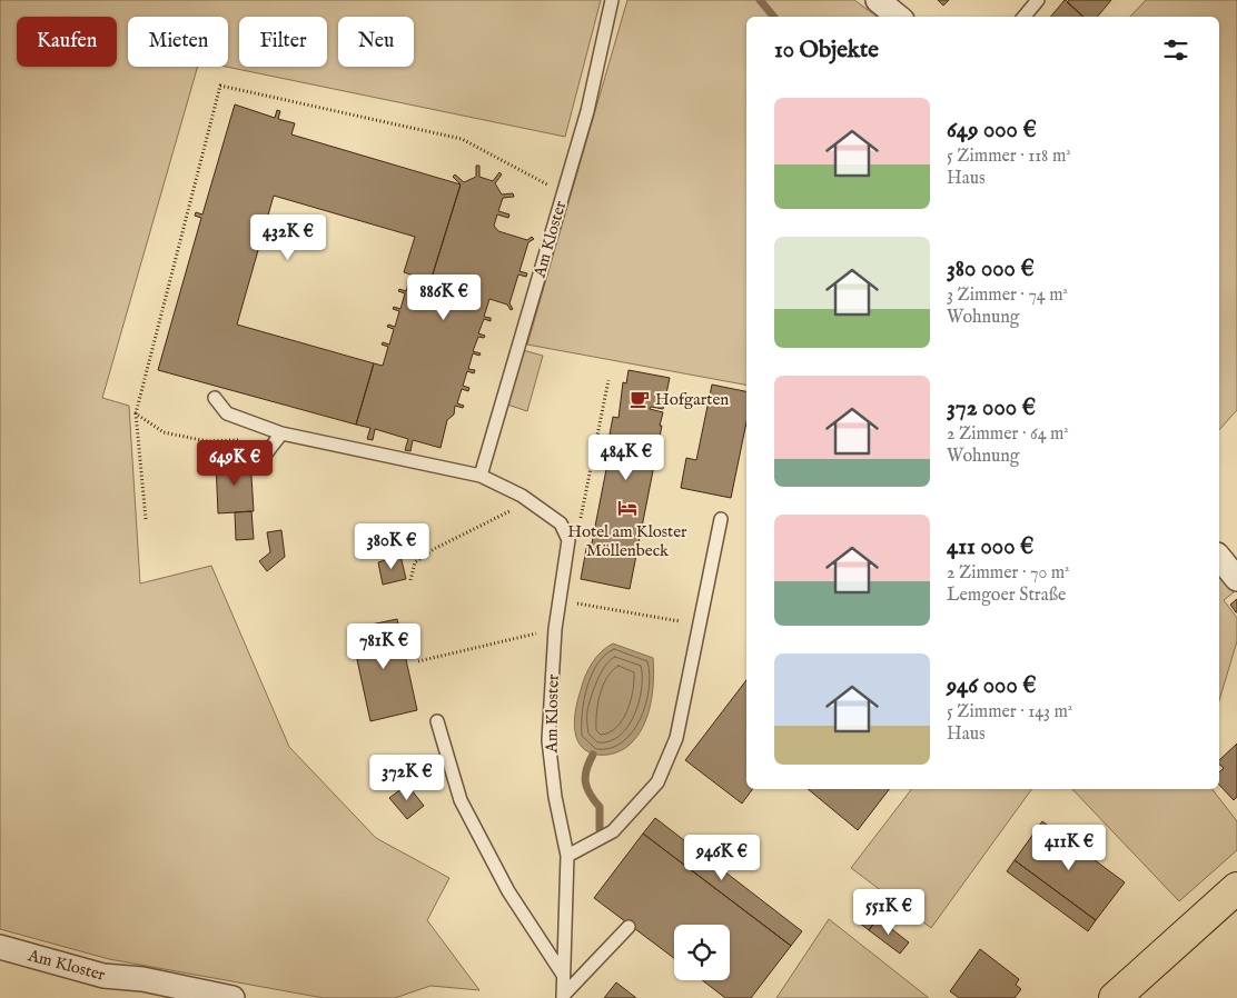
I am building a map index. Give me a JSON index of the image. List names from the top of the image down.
{
  "streets": {
    "street": ["Am Kloster"]
  },
  "places": {
    "cafe": ["Hofgarten"],
    "hotel": ["Hotel am Kloster Möllenbeck"]
  },
  "page": {
    "chip": [
      "Kaufen",
      "Mieten",
      "Filter",
      "Neu"
    ],
    "heading": "10 Objekte",
    "list": [
      {
        "name": "649 000 €",
        "note": "5 Zimmer · 118 m² · Haus"
      },
      {
        "name": "380 000 €",
        "note": "3 Zimmer · 74 m² · Wohnung"
      },
      {
        "name": "372 000 €",
        "note": "2 Zimmer · 64 m² · Wohnung"
      },
      {
        "name": "411 000 €",
        "note": "2 Zimmer · 70 m² · Lemgoer Straße"
      },
      {
        "name": "946 000 €",
        "note": "5 Zimmer · 143 m² · Haus"
      }
    ],
    "price": [
      "432K €",
      "886K €",
      "484K €",
      "649K €",
      "380K €",
      "781K €",
      "372K €",
      "411K €",
      "946K €",
      "551K €"
    ]
  }
}
